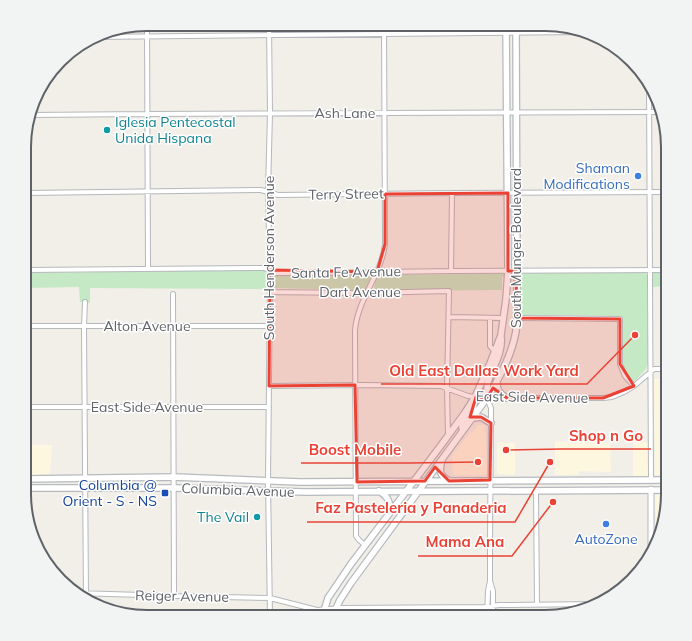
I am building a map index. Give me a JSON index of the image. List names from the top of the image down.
{
  "streets": {
    "main road": ["South Munger Boulevard", "Columbia Avenue"],
    "street": [
      "Ash Lane",
      "Terry Street",
      "South Henderson Avenue",
      "Santa Fe Avenue",
      "Dart Avenue",
      "Alton Avenue",
      "East Side Avenue",
      "Reiger Avenue"
    ]
  },
  "crossings": [
    ["Ash Lane", "South Munger Boulevard"],
    ["Ash Lane", "South Henderson Avenue"],
    ["Terry Street", "South Munger Boulevard"],
    ["Terry Street", "South Henderson Avenue"],
    ["South Munger Boulevard", "Santa Fe Avenue"],
    ["South Munger Boulevard", "East Side Avenue"],
    ["South Munger Boulevard", "Columbia Avenue"],
    ["South Munger Boulevard", "Reiger Avenue"],
    ["South Henderson Avenue", "Santa Fe Avenue"],
    ["South Henderson Avenue", "Dart Avenue"],
    ["South Henderson Avenue", "Alton Avenue"],
    ["South Henderson Avenue", "East Side Avenue"],
    ["South Henderson Avenue", "Columbia Avenue"],
    ["South Henderson Avenue", "Reiger Avenue"]
  ],
  "places": {
    "other": [
      "Iglesia Pentecostal Unida Hispana",
      "Shaman Modifications",
      "Old East Dallas Work Yard",
      "Shop n Go",
      "Boost Mobile",
      "Faz Pasteleria y Panaderia",
      "Mama Ana",
      "The Vail",
      "AutoZone"
    ],
    "transit": ["Columbia @ Orient - S - NS"]
  }
}
